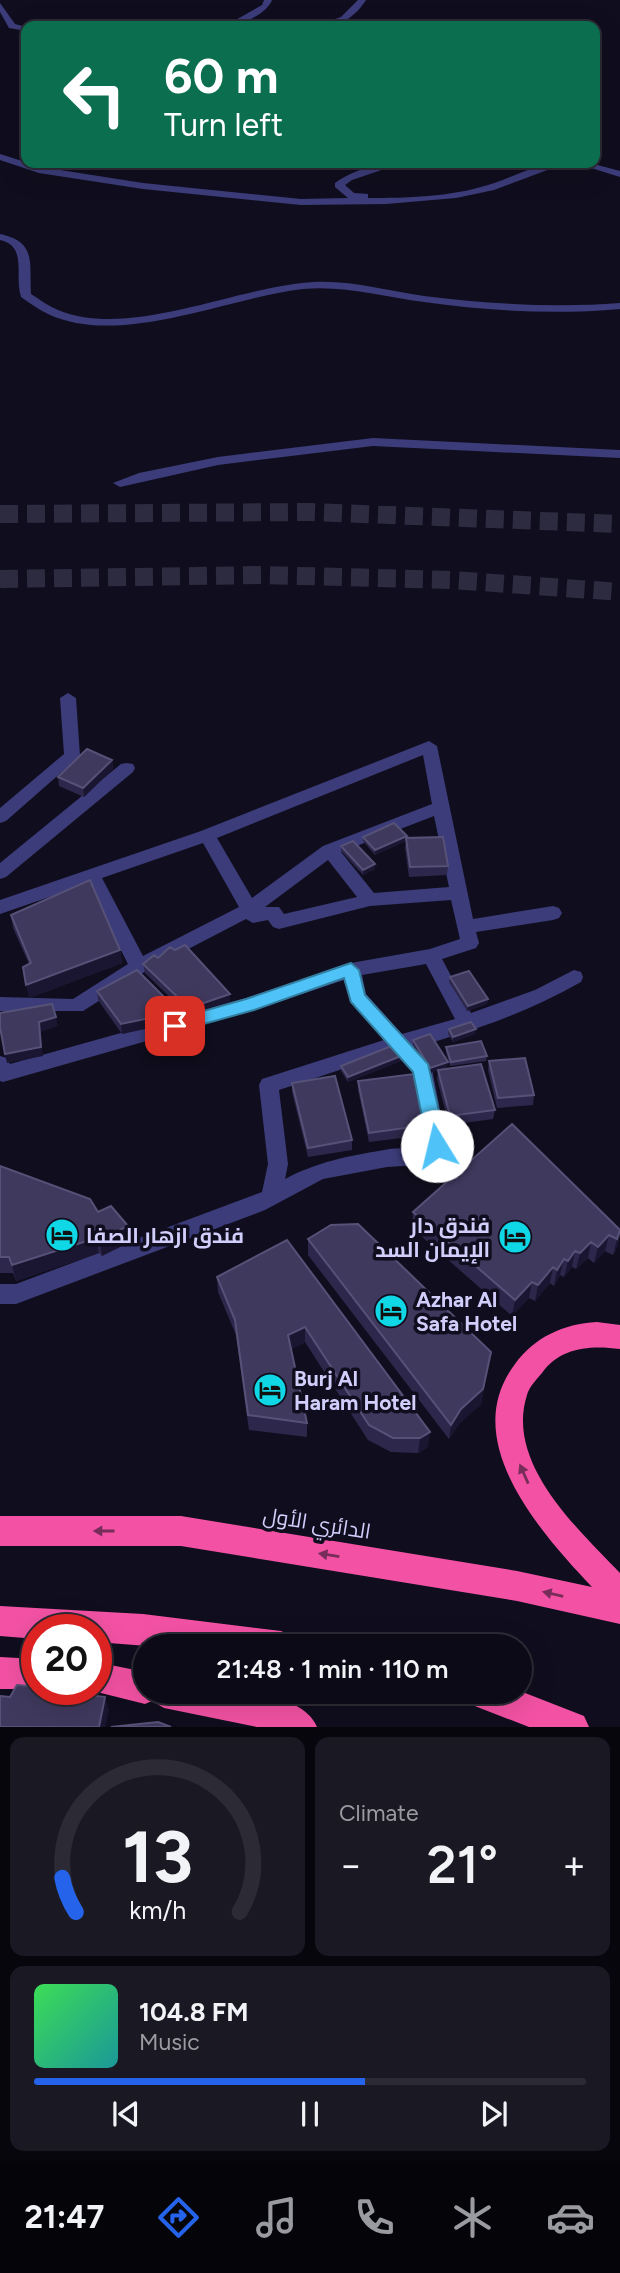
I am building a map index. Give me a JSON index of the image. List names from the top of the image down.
{
  "streets": {
    "highway": ["الدائري الأول"]
  },
  "places": {
    "hotel": [
      "فندق ازهار الصفا",
      "فندق دار الإيمان السد",
      "Azhar Al Safa Hotel",
      "Burj Al Haram Hotel"
    ]
  },
  "page": {
    "turn": ["60 m", "Turn left"],
    "limit": "20",
    "trip": "21:48 · 1 min · 110 m",
    "tile": "Climate",
    "heat": ["−", "21°", "+"],
    "song": ["104.8 FM", "Music"],
    "tabs": "21:47",
    "gauge": ["13", "km/h"]
  }
}
